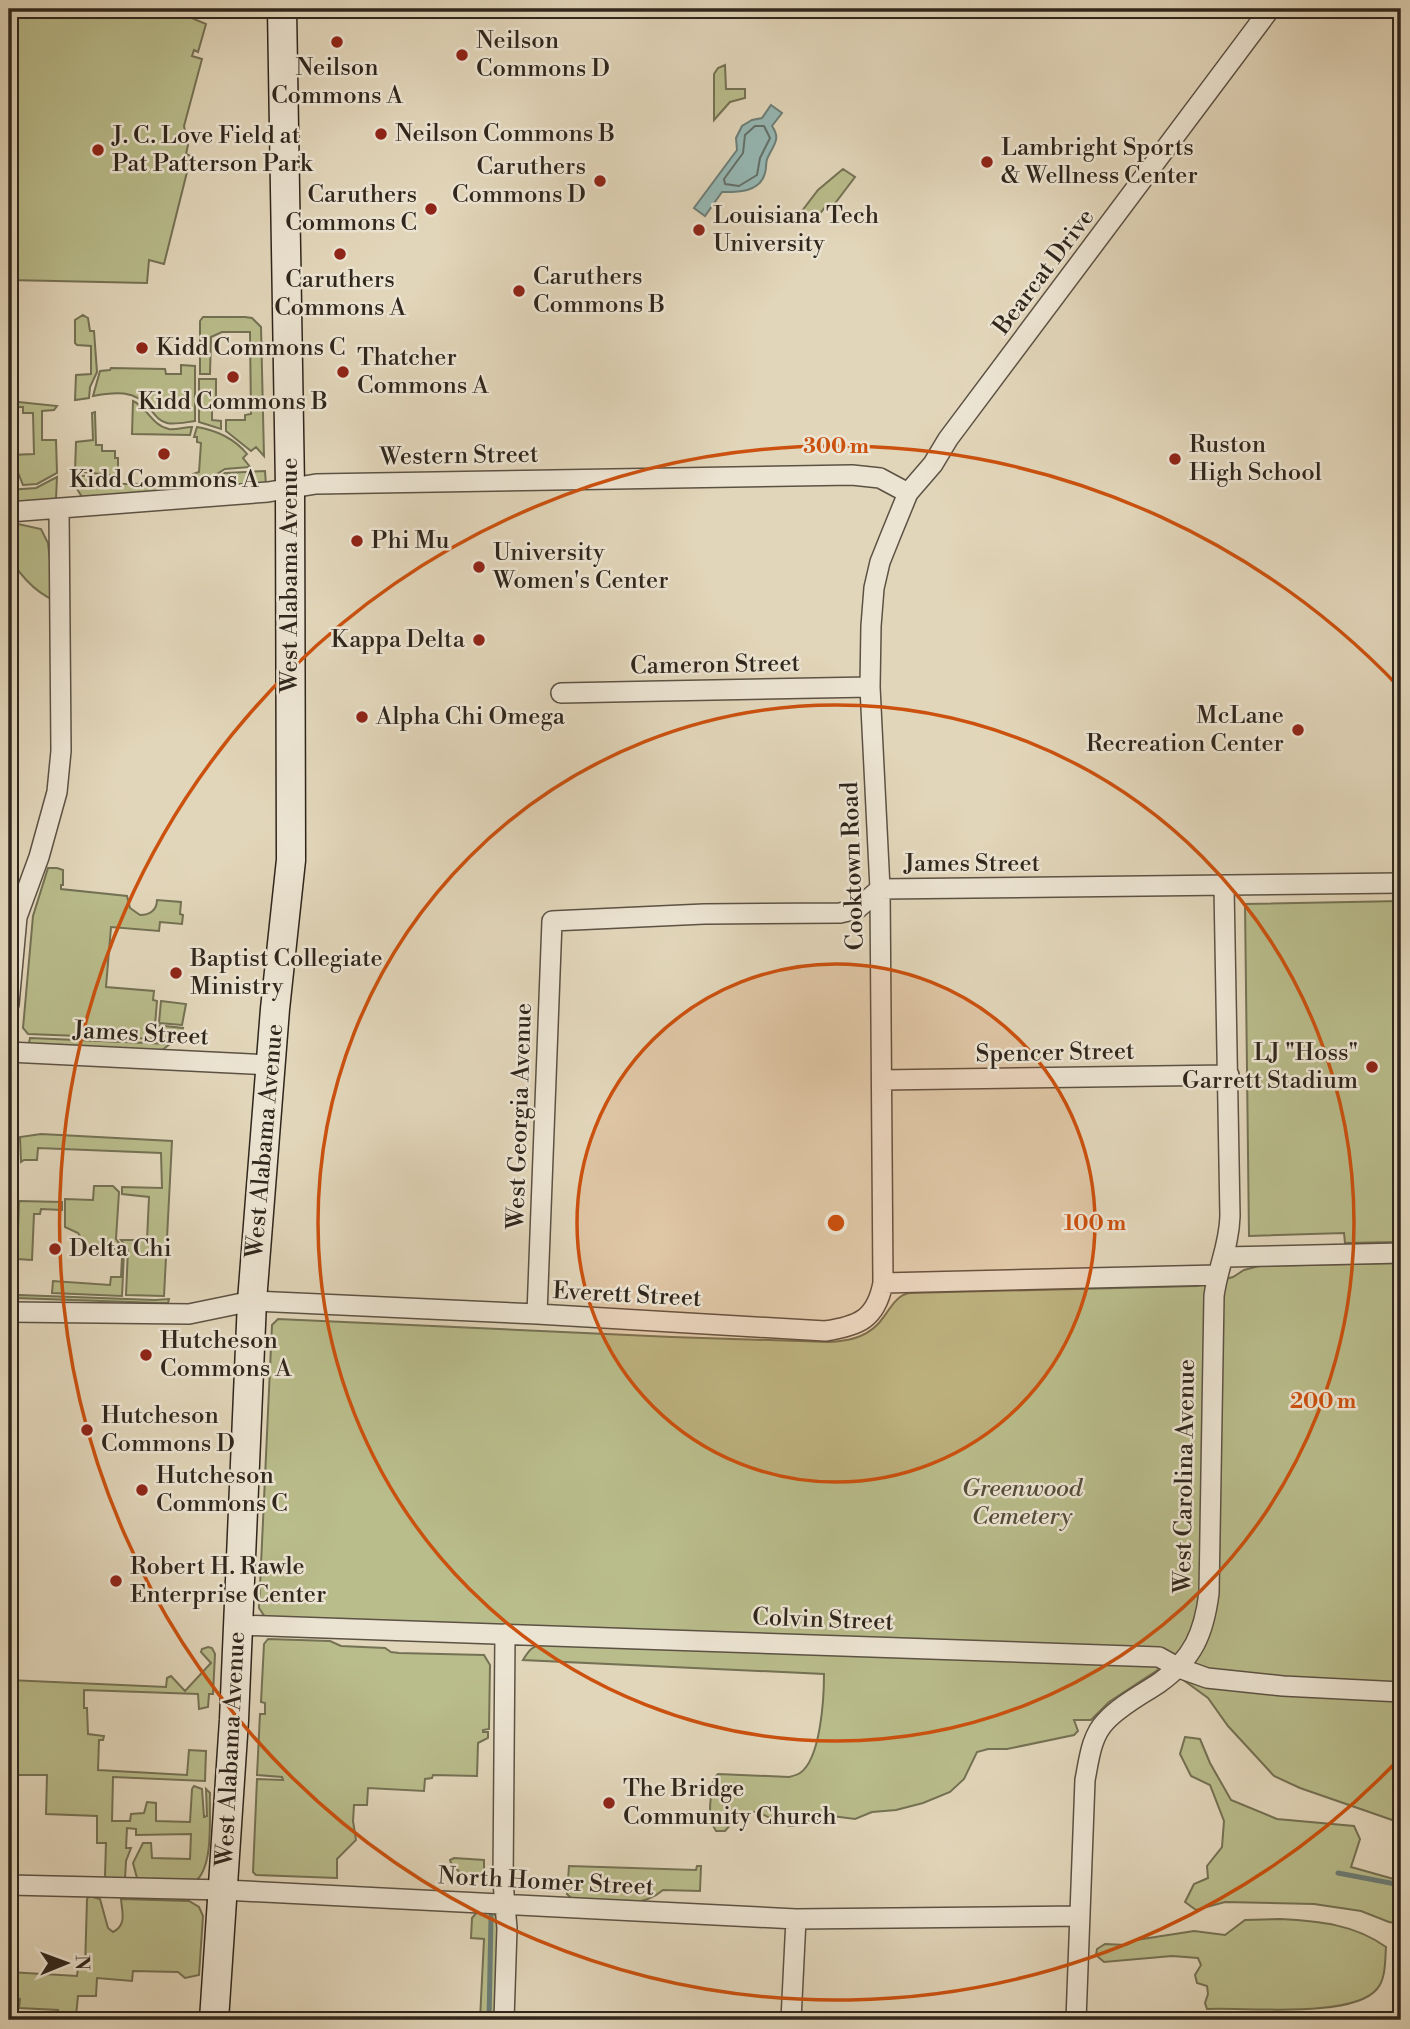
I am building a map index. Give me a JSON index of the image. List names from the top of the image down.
{
  "streets": {
    "main road": ["West Alabama Avenue"],
    "street": [
      "Bearcat Drive",
      "Western Street",
      "Cameron Street",
      "James Street",
      "Cooktown Road",
      "Spencer Street",
      "West Georgia Avenue",
      "Everett Street",
      "West Carolina Avenue",
      "Colvin Street",
      "North Homer Street"
    ]
  },
  "crossings": [
    ["Bearcat Drive", "Cooktown Road"],
    ["Western Street", "West Alabama Avenue"],
    ["Western Street", "Cooktown Road"],
    ["West Alabama Avenue", "James Street"],
    ["West Alabama Avenue", "Everett Street"],
    ["West Alabama Avenue", "Colvin Street"],
    ["West Alabama Avenue", "North Homer Street"],
    ["Cameron Street", "Cooktown Road"],
    ["James Street", "Cooktown Road"],
    ["James Street", "West Georgia Avenue"],
    ["James Street", "West Carolina Avenue"],
    ["Cooktown Road", "Spencer Street"],
    ["Cooktown Road", "Everett Street"],
    ["Spencer Street", "West Carolina Avenue"],
    ["West Georgia Avenue", "Everett Street"],
    ["West Carolina Avenue", "Colvin Street"],
    ["West Carolina Avenue", "North Homer Street"]
  ],
  "parks": ["Greenwood Cemetery"],
  "places": [
    "Neilson Commons A",
    "Neilson Commons D",
    "Neilson Commons B",
    "J. C. Love Field at Pat Patterson Park",
    "Lambright Sports & Wellness Center",
    "Caruthers Commons D",
    "Caruthers Commons C",
    "Louisiana Tech University",
    "Caruthers Commons A",
    "Caruthers Commons B",
    "Kidd Commons C",
    "Thatcher Commons A",
    "Kidd Commons B",
    "Kidd Commons A",
    "Ruston High School",
    "Phi Mu",
    "University Women's Center",
    "Kappa Delta",
    "Alpha Chi Omega",
    "McLane Recreation Center",
    "Baptist Collegiate Ministry",
    "LJ \"Hoss\" Garrett Stadium",
    "Delta Chi",
    "Hutcheson Commons A",
    "Hutcheson Commons D",
    "Hutcheson Commons C",
    "Robert H. Rawle Enterprise Center",
    "The Bridge Community Church"
  ],
  "north": "right",
  "rings": ["300 m", "100 m", "200 m"]
}
